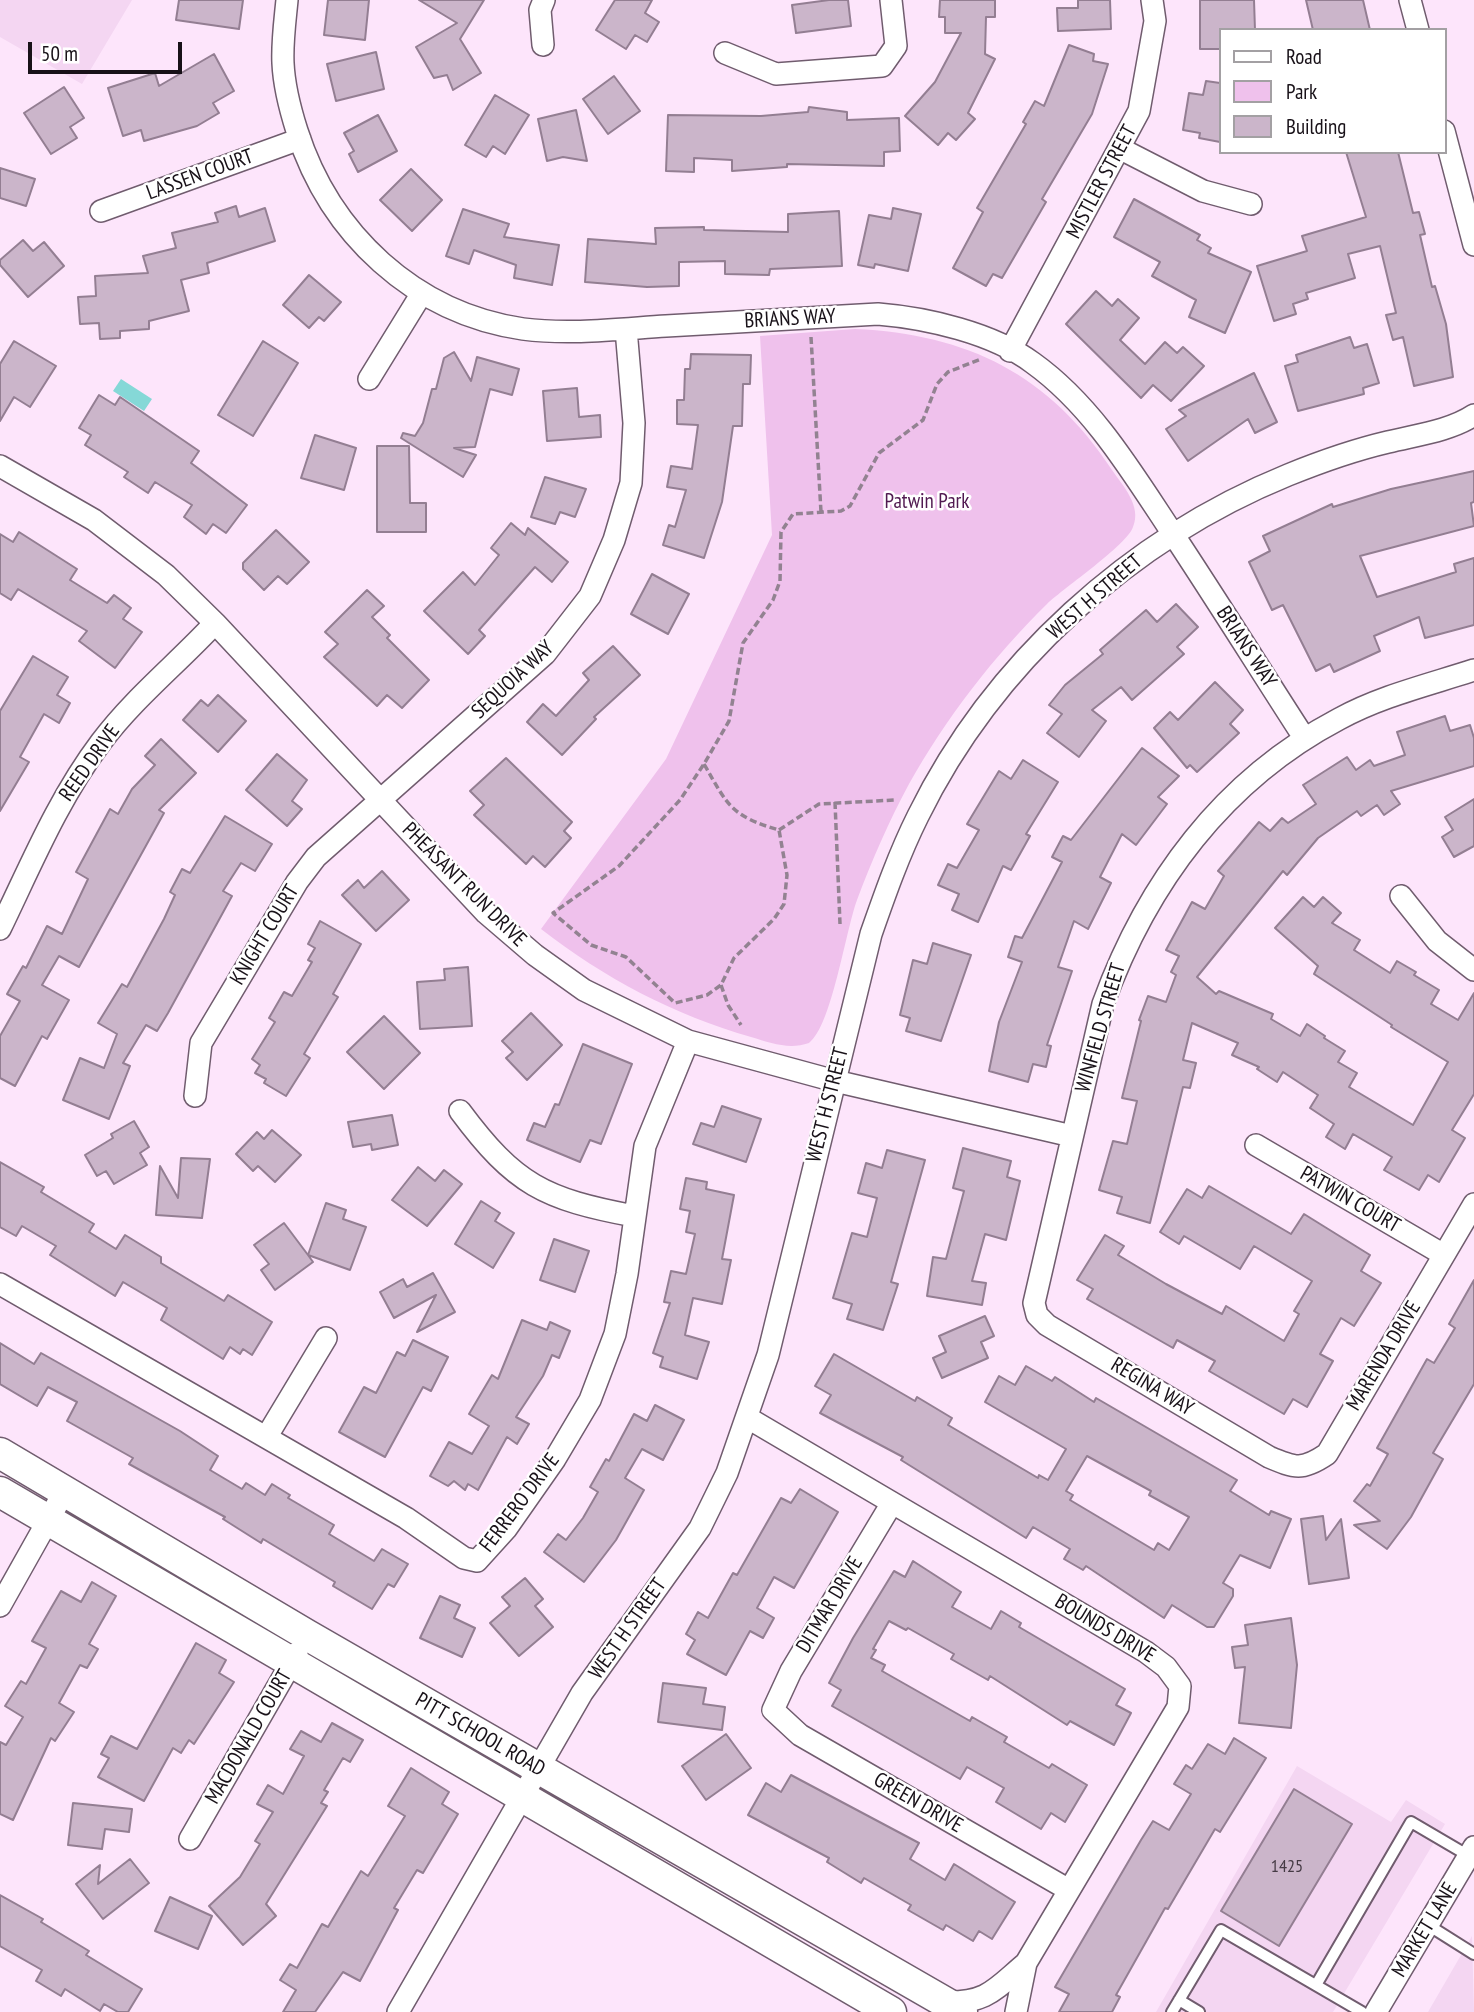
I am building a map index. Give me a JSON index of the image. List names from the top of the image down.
{
  "streets": {
    "main road": ["PITT SCHOOL ROAD"],
    "street": [
      "LASSEN COURT",
      "MISTLER STREET",
      "BRIANS WAY",
      "WEST H STREET",
      "SEQUOIA WAY",
      "REED DRIVE",
      "PHEASANT RUN DRIVE",
      "KNIGHT COURT",
      "WINFIELD STREET",
      "PATWIN COURT",
      "MARENDA DRIVE",
      "REGINA WAY",
      "FERRERO DRIVE",
      "DITMAR DRIVE",
      "BOUNDS DRIVE",
      "MACDONALD COURT",
      "GREEN DRIVE",
      "MARKET LANE"
    ]
  },
  "crossings": [
    ["LASSEN COURT", "BRIANS WAY"],
    ["MISTLER STREET", "BRIANS WAY"],
    ["BRIANS WAY", "WEST H STREET"],
    ["BRIANS WAY", "SEQUOIA WAY"],
    ["BRIANS WAY", "WINFIELD STREET"],
    ["WEST H STREET", "PHEASANT RUN DRIVE"],
    ["WEST H STREET", "BOUNDS DRIVE"],
    ["WEST H STREET", "PITT SCHOOL ROAD"],
    ["SEQUOIA WAY", "PHEASANT RUN DRIVE"],
    ["SEQUOIA WAY", "KNIGHT COURT"],
    ["REED DRIVE", "PHEASANT RUN DRIVE"],
    ["PHEASANT RUN DRIVE", "KNIGHT COURT"],
    ["PHEASANT RUN DRIVE", "WINFIELD STREET"],
    ["PHEASANT RUN DRIVE", "FERRERO DRIVE"],
    ["WINFIELD STREET", "REGINA WAY"],
    ["PATWIN COURT", "MARENDA DRIVE"],
    ["MARENDA DRIVE", "REGINA WAY"],
    ["DITMAR DRIVE", "BOUNDS DRIVE"],
    ["DITMAR DRIVE", "GREEN DRIVE"],
    ["BOUNDS DRIVE", "PITT SCHOOL ROAD"],
    ["BOUNDS DRIVE", "GREEN DRIVE"],
    ["PITT SCHOOL ROAD", "MACDONALD COURT"]
  ],
  "parks": ["Patwin Park"],
  "house_numbers": ["1425"],
  "legend": ["Road", "Park", "Building"],
  "scale_bar": "50 m"
}
